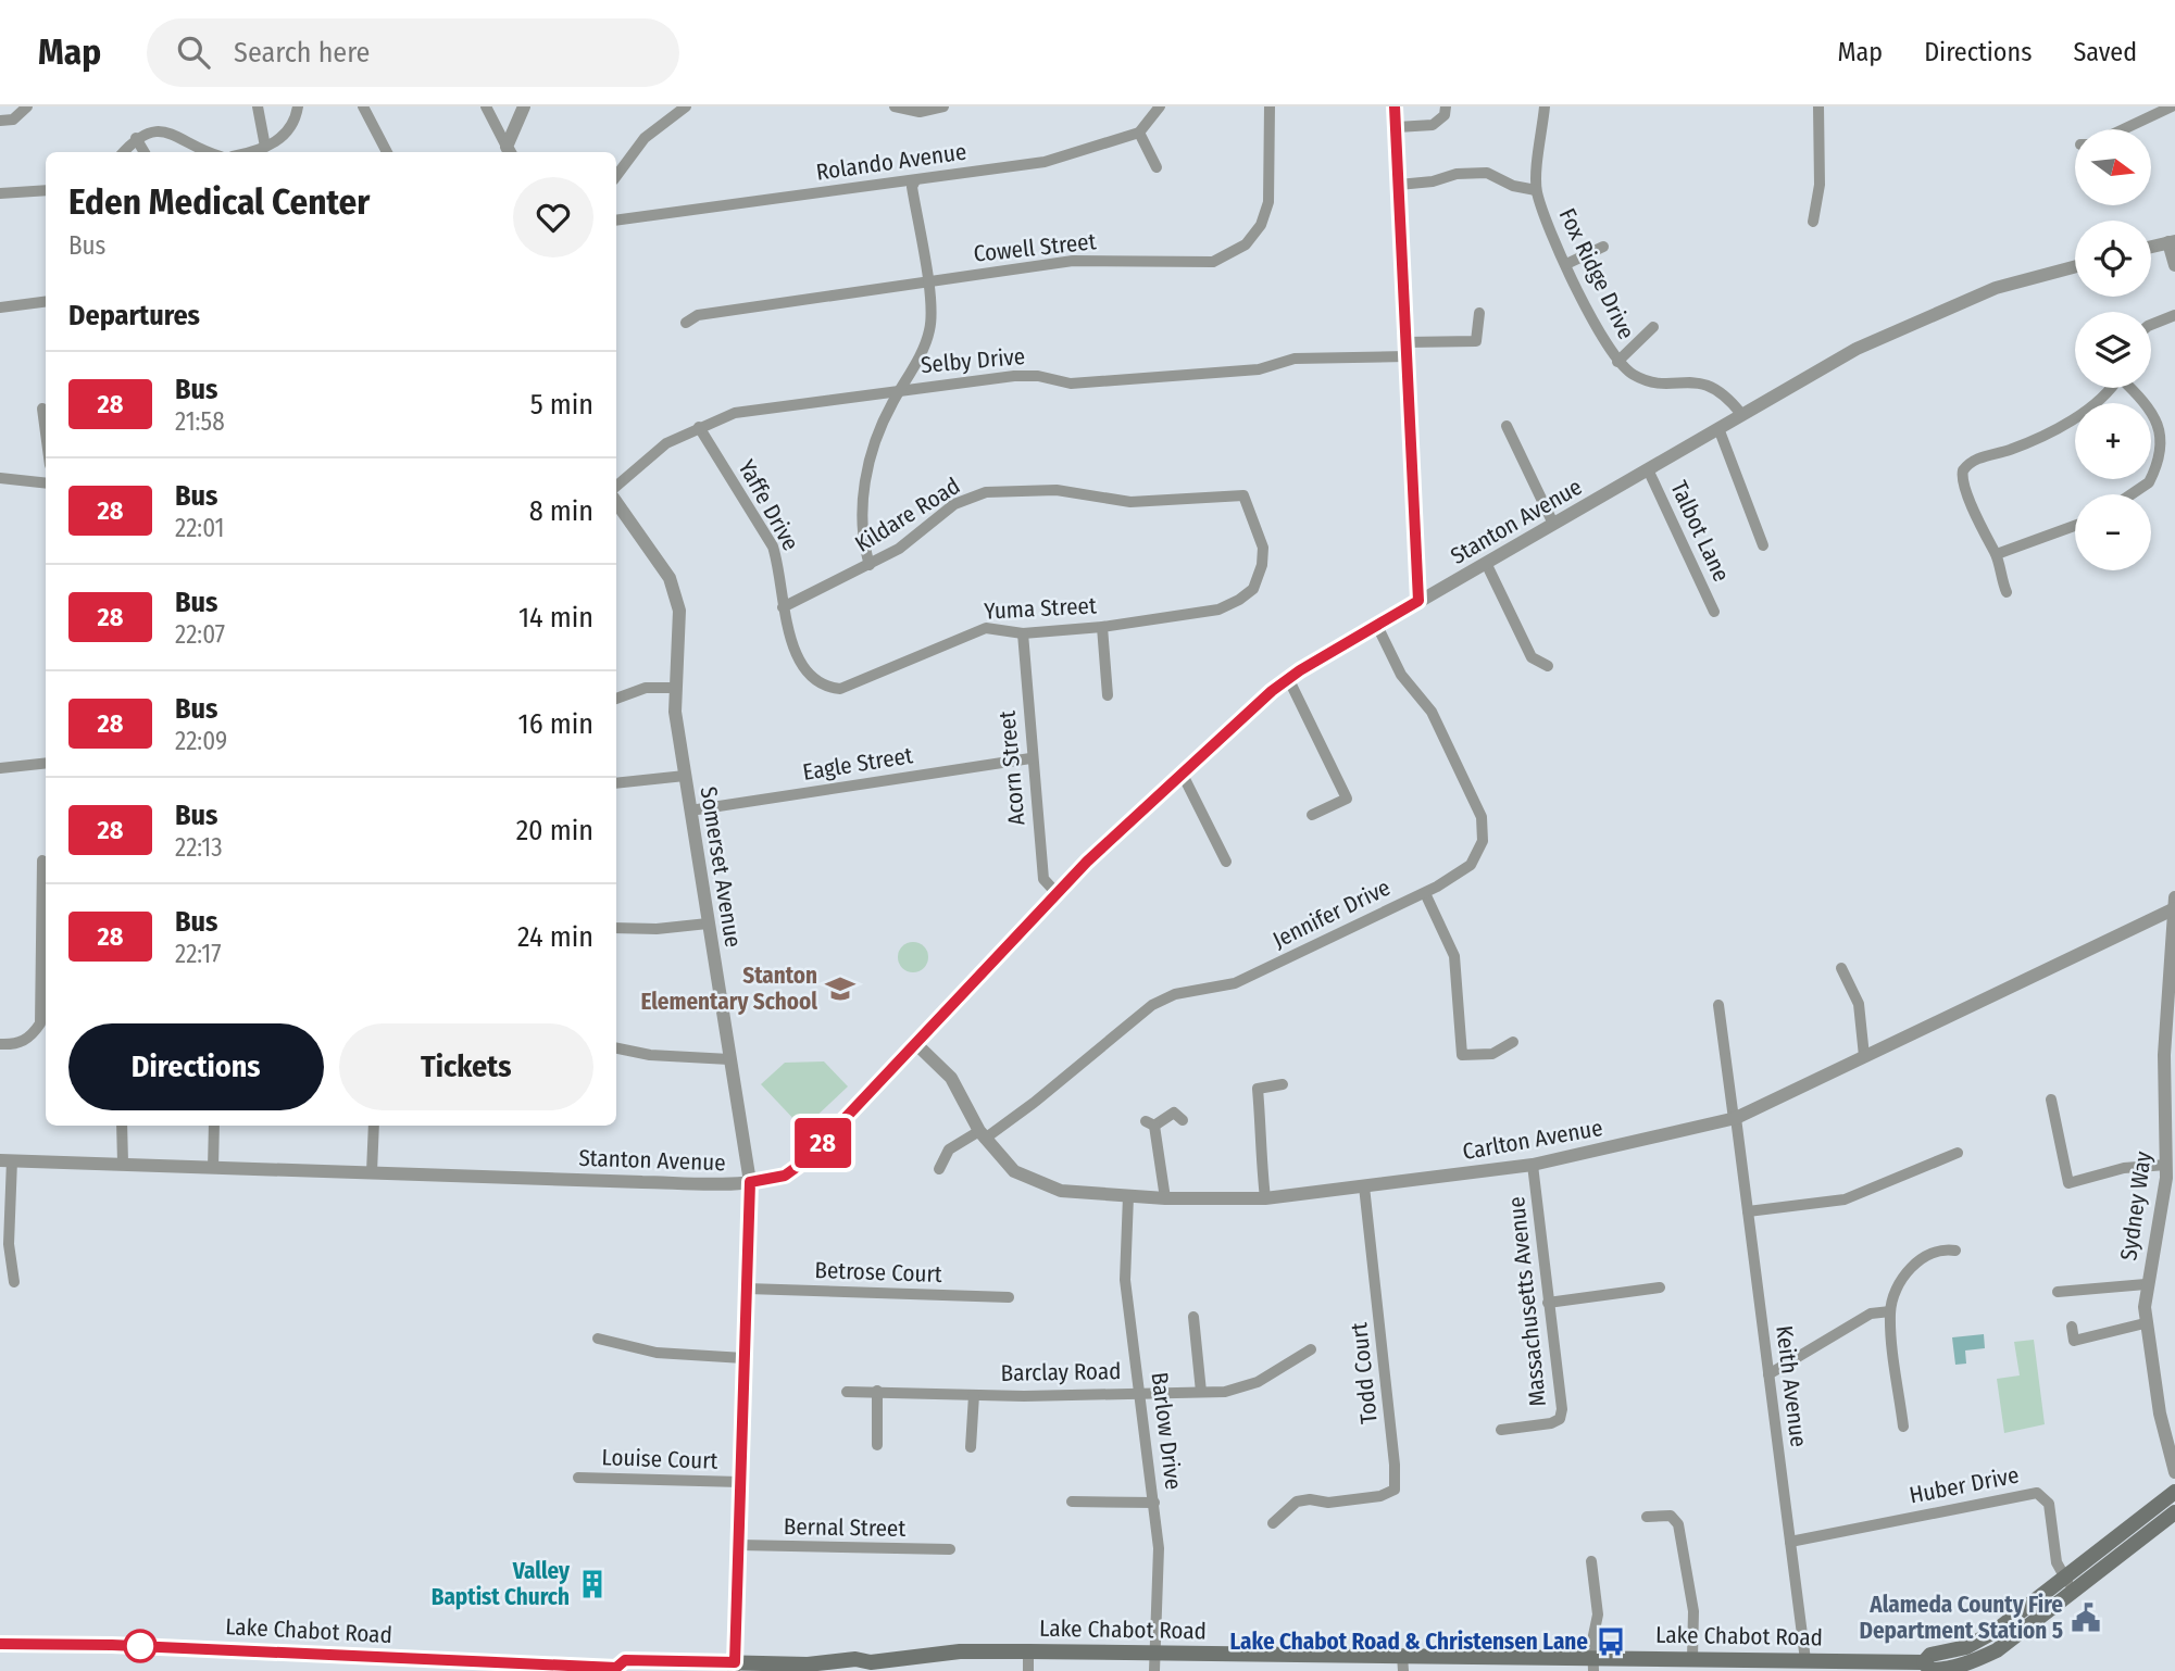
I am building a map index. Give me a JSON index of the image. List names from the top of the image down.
{
  "streets": {
    "main road": ["Lake Chabot Road"],
    "street": [
      "Rolando Avenue",
      "Cowell Street",
      "Fox Ridge Drive",
      "Selby Drive",
      "Yaffe Drive",
      "Kildare Road",
      "Stanton Avenue",
      "Talbot Lane",
      "Yuma Street",
      "Eagle Street",
      "Acorn Street",
      "Somerset Avenue",
      "Jennifer Drive",
      "Carlton Avenue",
      "Sydney Way",
      "Betrose Court",
      "Massachusetts Avenue",
      "Barclay Road",
      "Todd Court",
      "Keith Avenue",
      "Barlow Drive",
      "Louise Court",
      "Huber Drive",
      "Bernal Street"
    ]
  },
  "crossings": [
    ["Fox Ridge Drive", "Stanton Avenue"],
    ["Selby Drive", "Yaffe Drive"],
    ["Yaffe Drive", "Kildare Road"],
    ["Yaffe Drive", "Yuma Street"],
    ["Kildare Road", "Yuma Street"],
    ["Stanton Avenue", "Talbot Lane"],
    ["Stanton Avenue", "Acorn Street"],
    ["Stanton Avenue", "Somerset Avenue"],
    ["Stanton Avenue", "Jennifer Drive"],
    ["Stanton Avenue", "Carlton Avenue"],
    ["Yuma Street", "Acorn Street"],
    ["Eagle Street", "Acorn Street"],
    ["Eagle Street", "Somerset Avenue"],
    ["Somerset Avenue", "Betrose Court"],
    ["Somerset Avenue", "Louise Court"],
    ["Somerset Avenue", "Bernal Street"],
    ["Somerset Avenue", "Lake Chabot Road"],
    ["Jennifer Drive", "Carlton Avenue"],
    ["Carlton Avenue", "Sydney Way"],
    ["Carlton Avenue", "Massachusetts Avenue"],
    ["Carlton Avenue", "Todd Court"],
    ["Carlton Avenue", "Keith Avenue"],
    ["Carlton Avenue", "Barlow Drive"],
    ["Barclay Road", "Barlow Drive"],
    ["Keith Avenue", "Huber Drive"],
    ["Keith Avenue", "Lake Chabot Road"],
    ["Barlow Drive", "Lake Chabot Road"],
    ["Huber Drive", "Lake Chabot Road"]
  ],
  "places": {
    "school or university": ["Stanton Elementary School"],
    "building": ["Valley Baptist Church"],
    "public building": ["Alameda County Fire Department Station 5"],
    "bus stop": ["Lake Chabot Road & Christensen Lane"]
  },
  "lines": ["bus line 28"],
  "north": "right",
  "page": {
    "header": "Map",
    "search": "Search here",
    "nav": ["Map", "Directions", "Saved"],
    "on_map": "28",
    "map_buttons": ["+", "−"],
    "heading": [
      ["Eden Medical Center", "Bus"],
      "Departures"
    ],
    "list": [
      {
        "mark": "28",
        "name": "Bus",
        "note": "21:58",
        "value": "5 min"
      },
      {
        "mark": "28",
        "name": "Bus",
        "note": "22:01",
        "value": "8 min"
      },
      {
        "mark": "28",
        "name": "Bus",
        "note": "22:07",
        "value": "14 min"
      },
      {
        "mark": "28",
        "name": "Bus",
        "note": "22:09",
        "value": "16 min"
      },
      {
        "mark": "28",
        "name": "Bus",
        "note": "22:13",
        "value": "20 min"
      },
      {
        "mark": "28",
        "name": "Bus",
        "note": "22:17",
        "value": "24 min"
      }
    ],
    "buttons": ["Directions", "Tickets"]
  }
}
